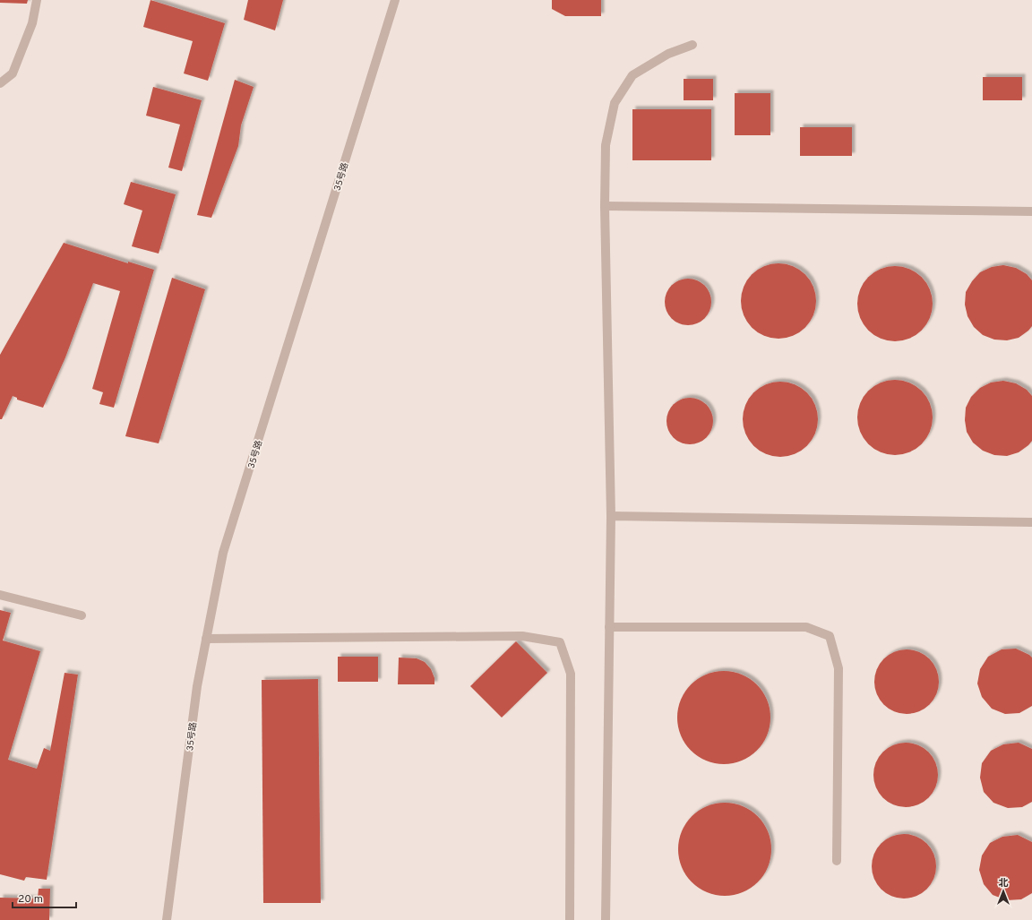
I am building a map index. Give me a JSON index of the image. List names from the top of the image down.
{
  "streets": {
    "street": ["35号路"]
  },
  "scale_bar": "20 m",
  "north": "top"
}
